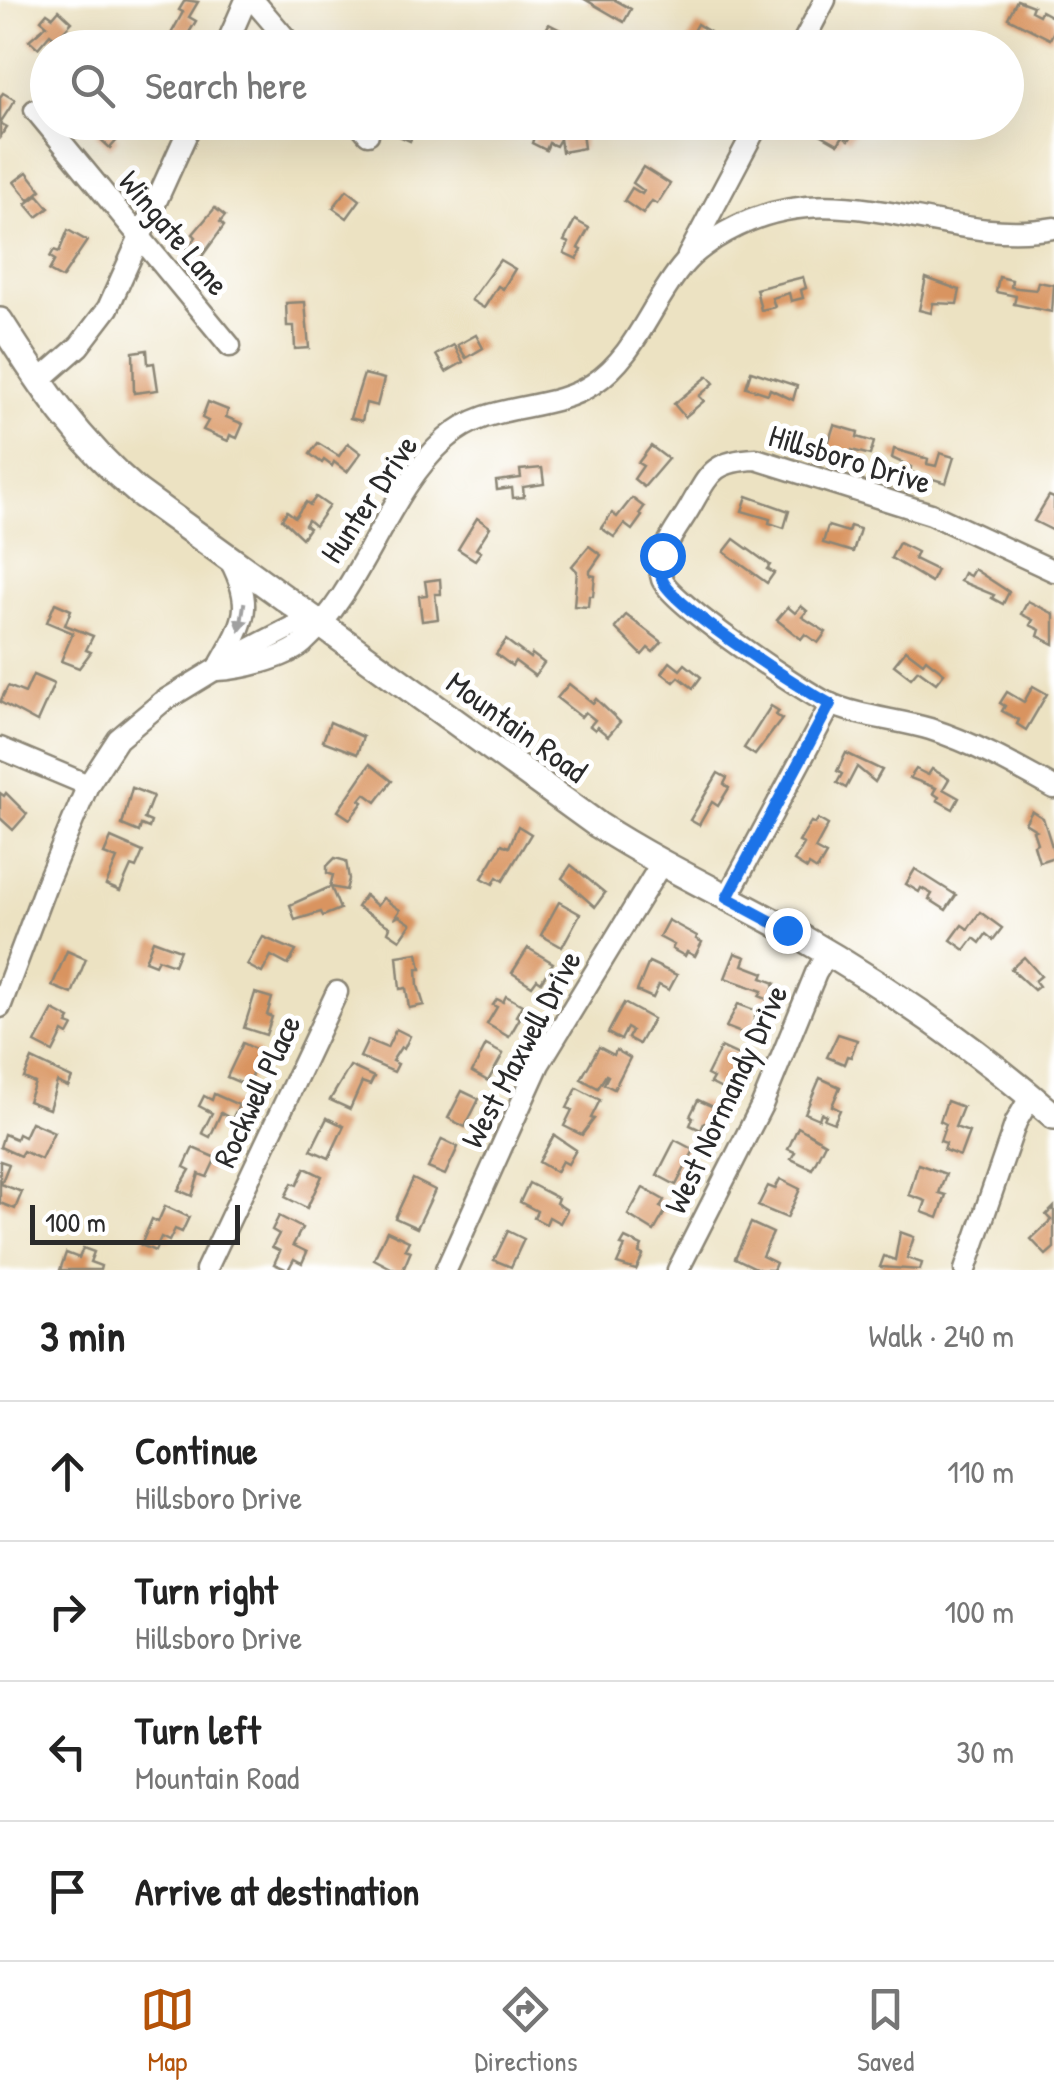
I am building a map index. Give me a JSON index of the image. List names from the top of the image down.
{
  "streets": {
    "main road": ["Mountain Road"],
    "street": [
      "Wingate Lane",
      "Hillsboro Drive",
      "Hunter Drive",
      "West Maxwell Drive",
      "Rockwell Place",
      "West Normandy Drive"
    ]
  },
  "crossings": [
    ["Hunter Drive", "Mountain Road"],
    ["Mountain Road", "West Maxwell Drive"],
    ["Mountain Road", "West Normandy Drive"]
  ],
  "scale_bar": "100 m",
  "page": {
    "search": "Search here",
    "scale": "100 m",
    "heading": ["3 min", "Walk · 240 m"],
    "list": [
      ["Continue", "Hillsboro Drive", "110 m"],
      ["Turn right", "Hillsboro Drive", "100 m"],
      ["Turn left", "Mountain Road", "30 m"],
      "Arrive at destination"
    ],
    "nav": ["Map", "Directions", "Saved"]
  }
}
